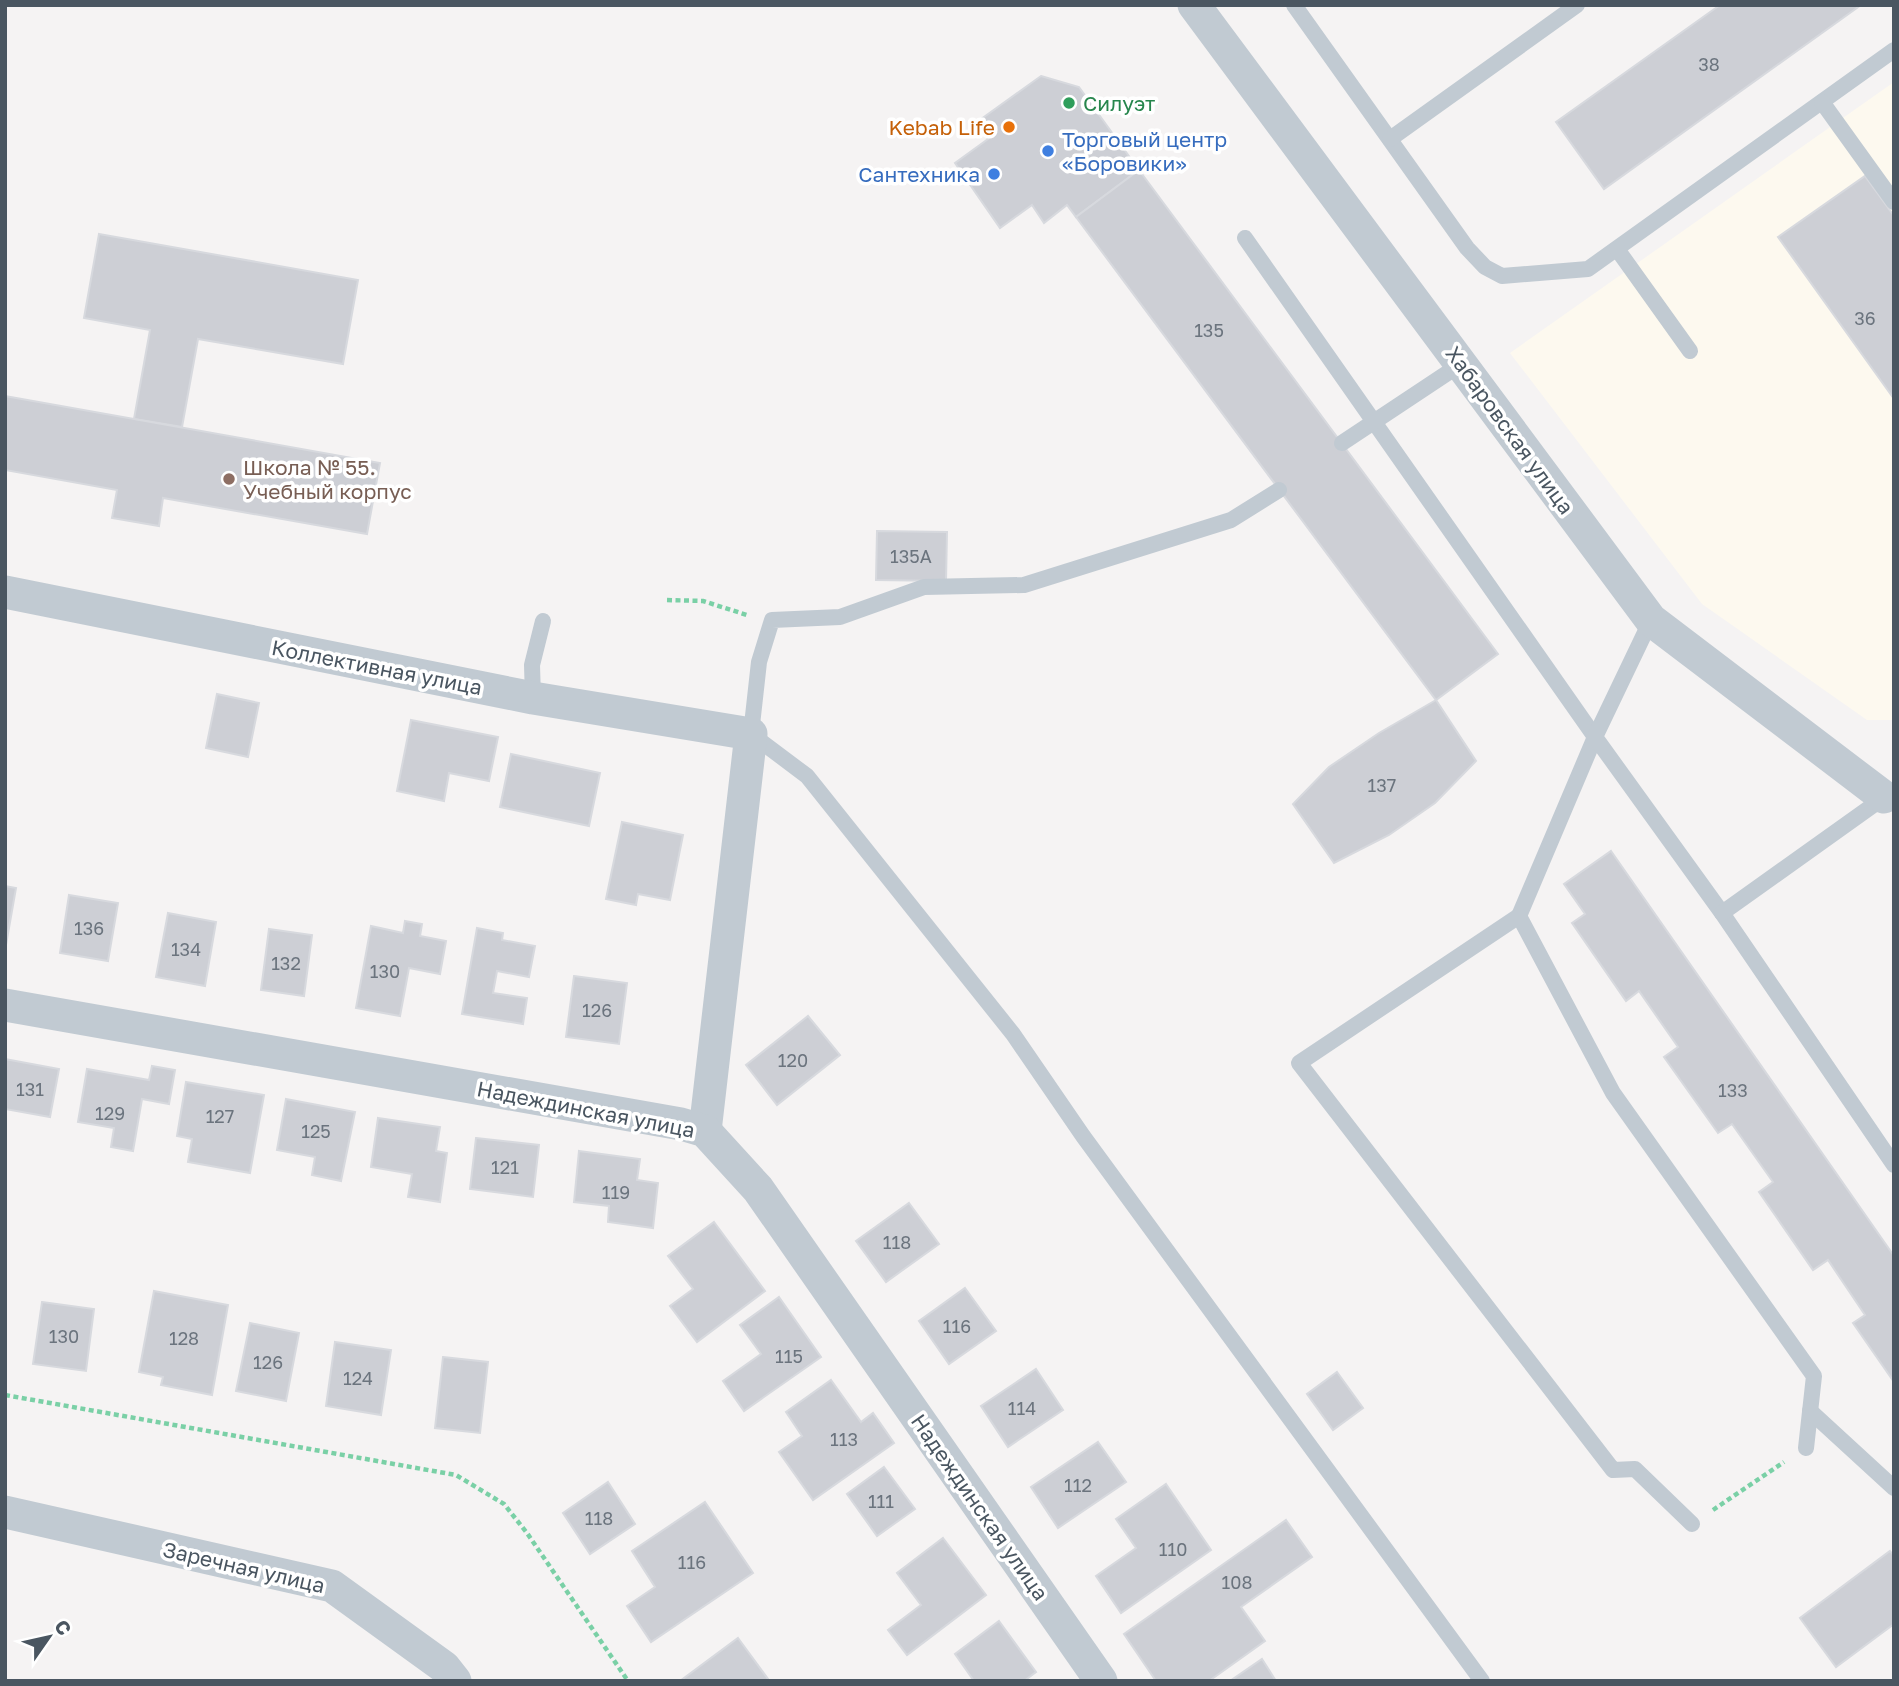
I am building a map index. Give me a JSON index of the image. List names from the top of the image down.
{
  "streets": {
    "street": [
      "Хабаровская улица",
      "Коллективная улица",
      "Надеждинская улица",
      "Заречная улица"
    ]
  },
  "places": [
    "Силуэт",
    "Kebab Life",
    "Торговый центр «Боровики»",
    "Сантехника",
    "Школа № 55. Учебный корпус"
  ],
  "house_numbers": [
    "38",
    "36",
    "135",
    "135А",
    "137",
    "136",
    "134",
    "132",
    "130",
    "126",
    "120",
    "131",
    "133",
    "129",
    "127",
    "125",
    "121",
    "119",
    "118",
    "116",
    "130",
    "128",
    "115",
    "126",
    "124",
    "114",
    "113",
    "112",
    "111",
    "118",
    "110",
    "116",
    "108"
  ],
  "north": "top right"
}
